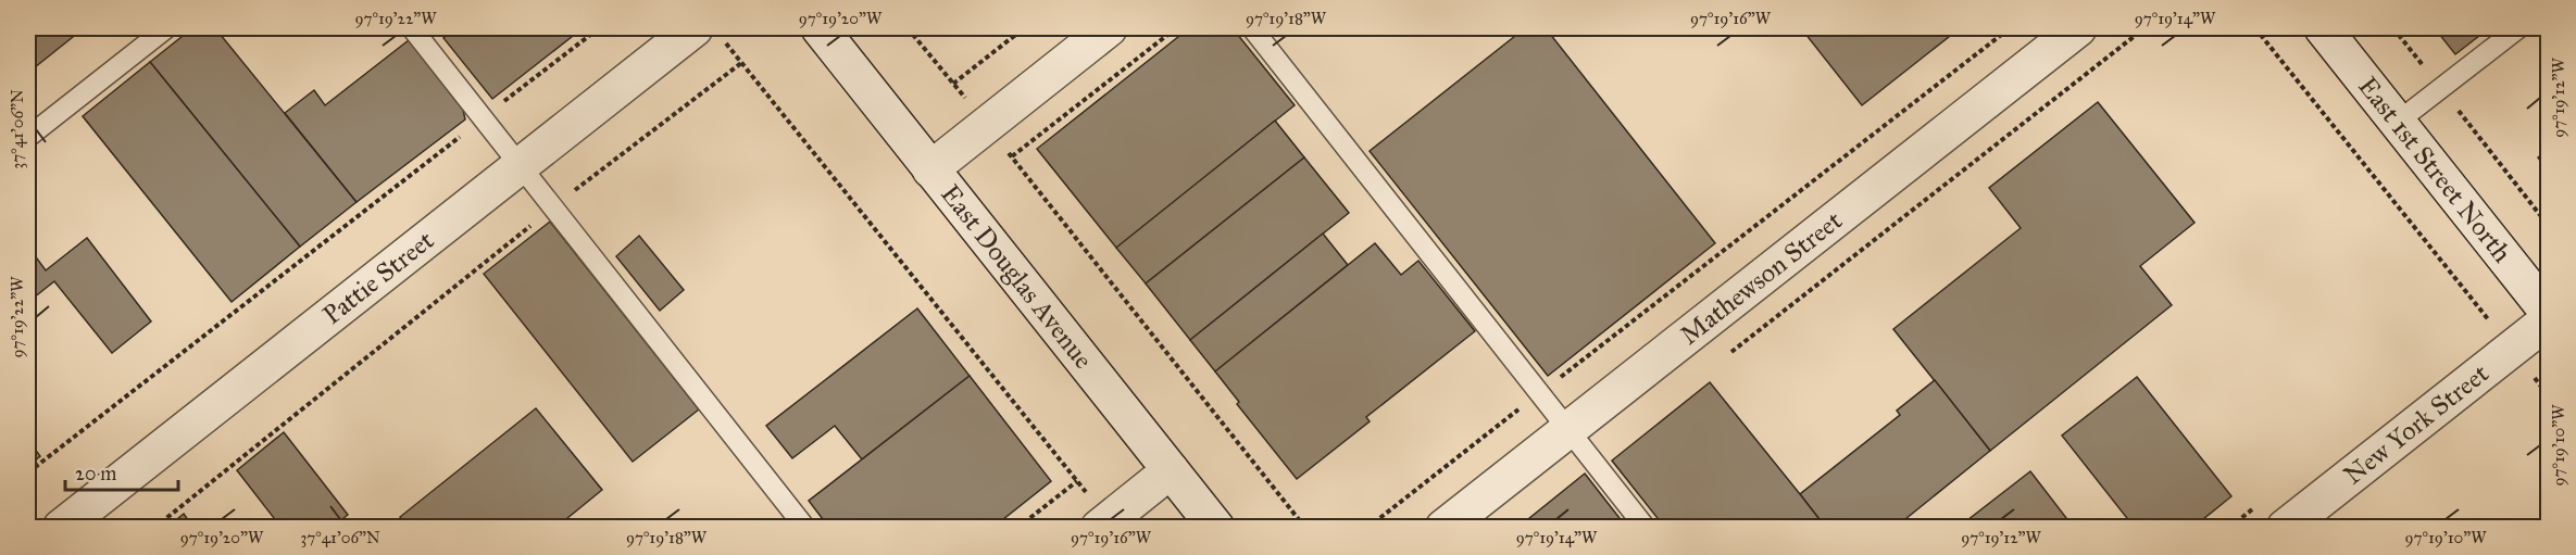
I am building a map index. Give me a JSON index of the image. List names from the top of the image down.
{
  "streets": {
    "street": [
      "East 1st Street North",
      "Mathewson Street",
      "Pattie Street",
      "East Douglas Avenue",
      "New York Street"
    ]
  },
  "scale_bar": "20 m",
  "coordinates": [
    "97°19'22\"W",
    "97°19'20\"W",
    "97°19'18\"W",
    "97°19'16\"W",
    "97°19'14\"W",
    "97°19'12\"W",
    "37°41'06\"N",
    "97°19'10\"W"
  ]
}
